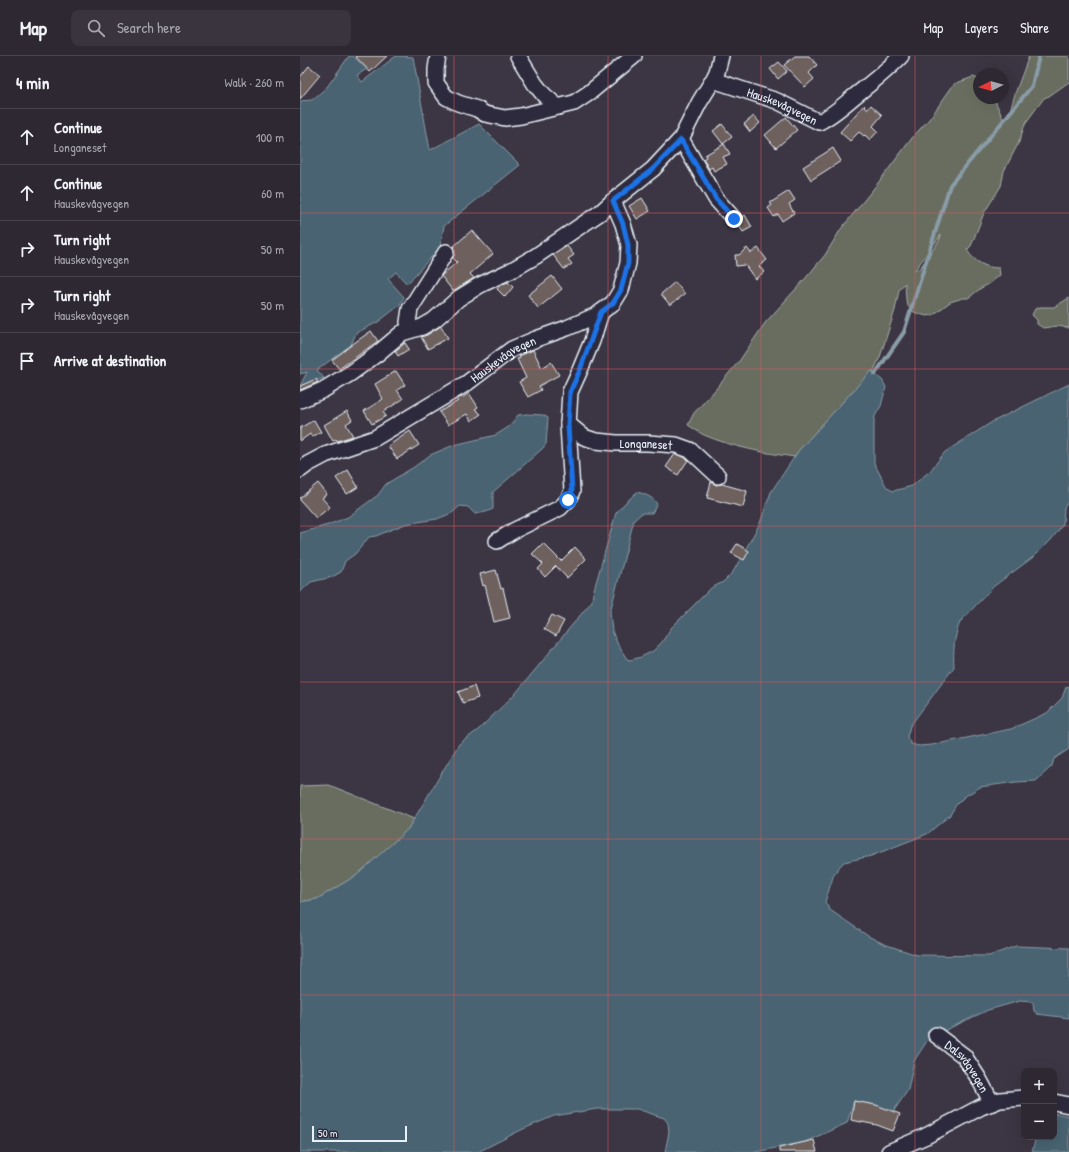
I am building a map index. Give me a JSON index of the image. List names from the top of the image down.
{
  "streets": {
    "street": ["Hauskevågvegen", "Longaneset", "Dalsvågvegen"]
  },
  "scale_bar": "50 m",
  "north": "left",
  "page": {
    "header": "Map",
    "search": "Search here",
    "nav": ["Map", "Layers", "Share"],
    "heading": ["4 min", "Walk · 260 m"],
    "list": [
      ["Continue", "Longaneset", "100 m"],
      ["Continue", "Hauskevågvegen", "60 m"],
      ["Turn right", "Hauskevågvegen", "50 m"],
      ["Turn right", "Hauskevågvegen", "50 m"],
      "Arrive at destination"
    ],
    "map_buttons": ["+", "−"],
    "scale": "50 m"
  }
}
